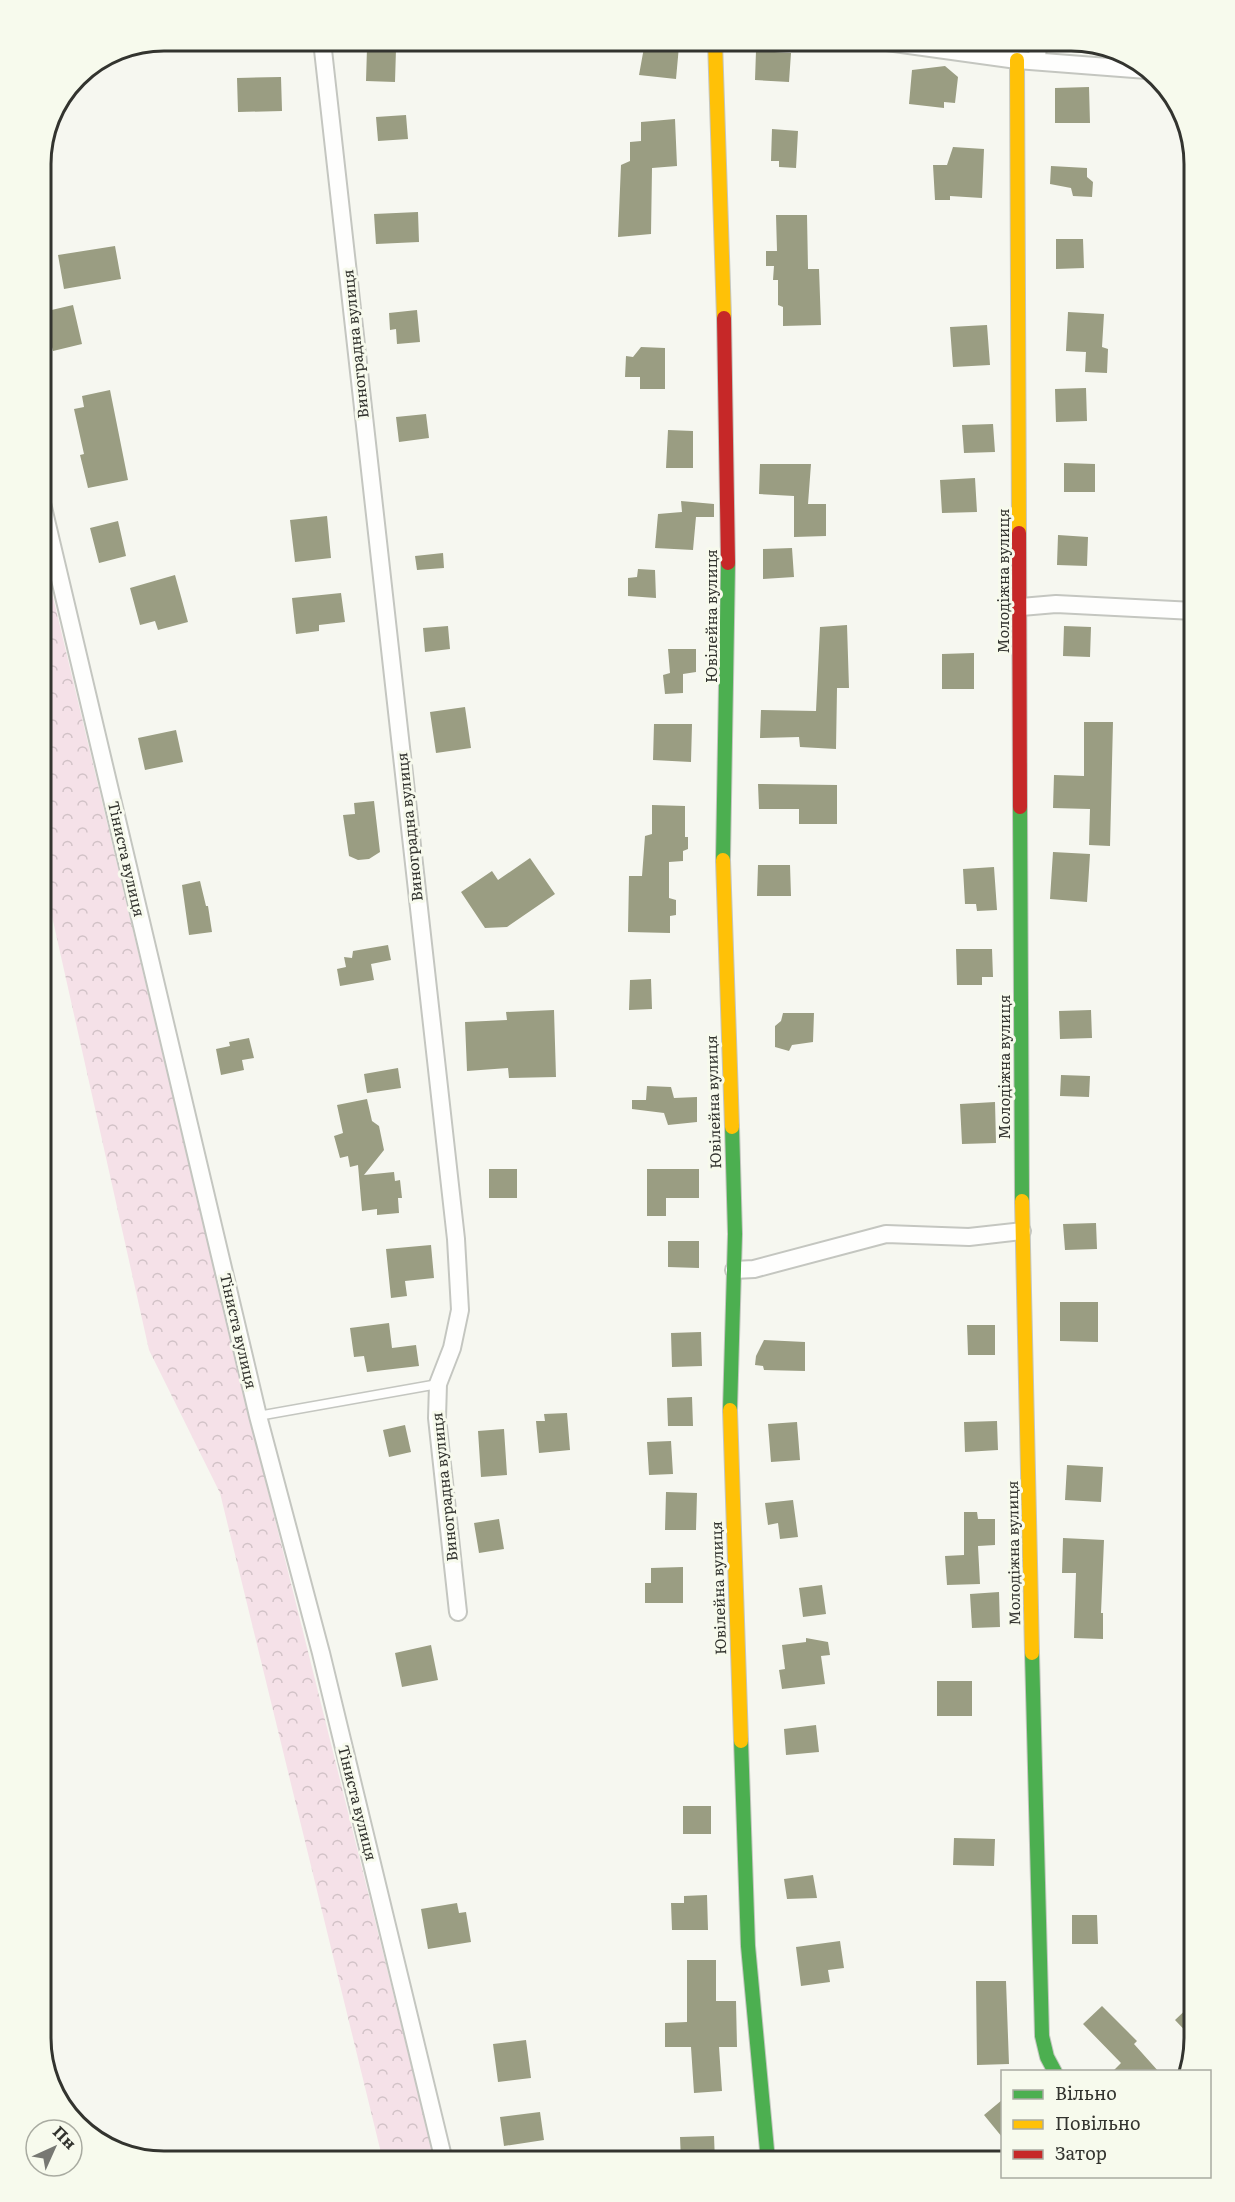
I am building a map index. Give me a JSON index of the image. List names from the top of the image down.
{
  "streets": {
    "street": [
      "Виноградна вулиця",
      "Молодіжна вулиця",
      "Ювілейна вулиця",
      "Тіниста вулиця"
    ]
  },
  "legend": ["Вільно", "Повільно", "Затор"],
  "north": "top right"
}
